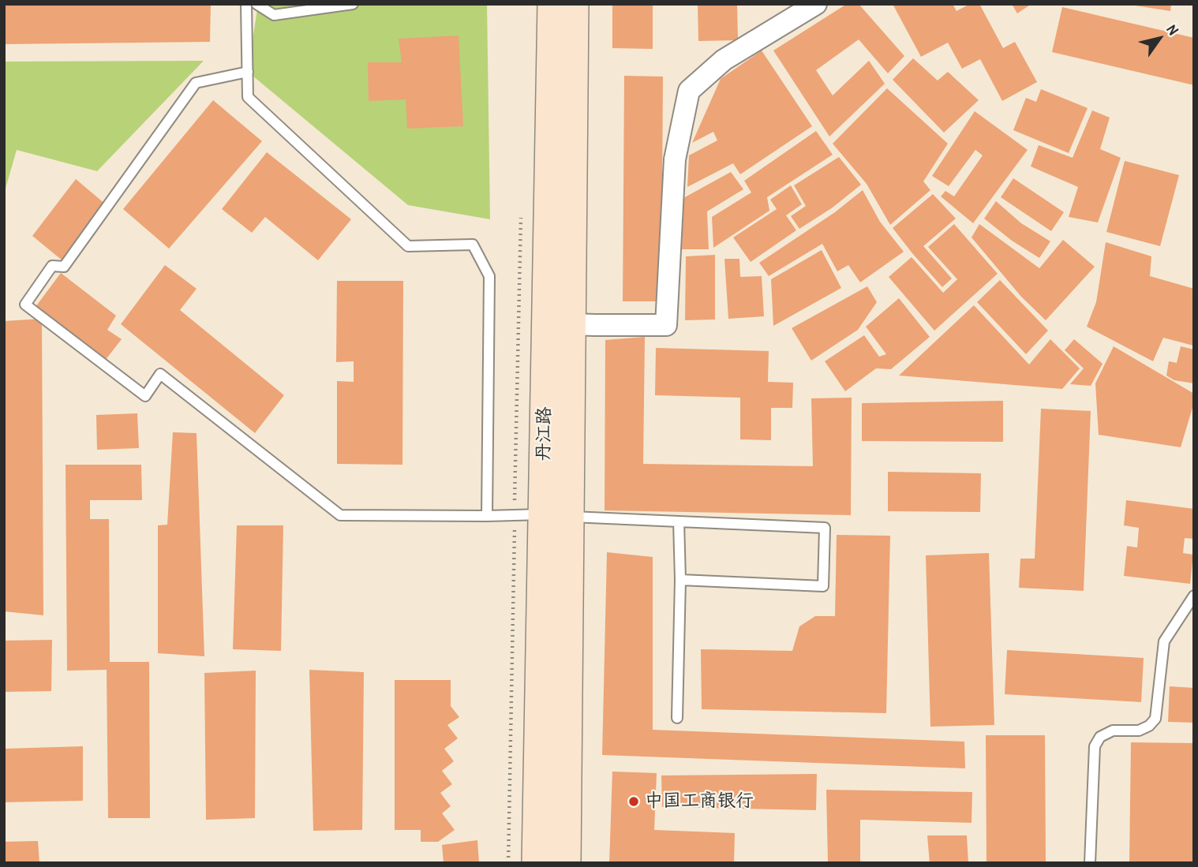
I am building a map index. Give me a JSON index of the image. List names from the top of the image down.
{
  "streets": {
    "main road": ["丹江路"]
  },
  "places": ["中国工商银行"],
  "north": "top right"
}
